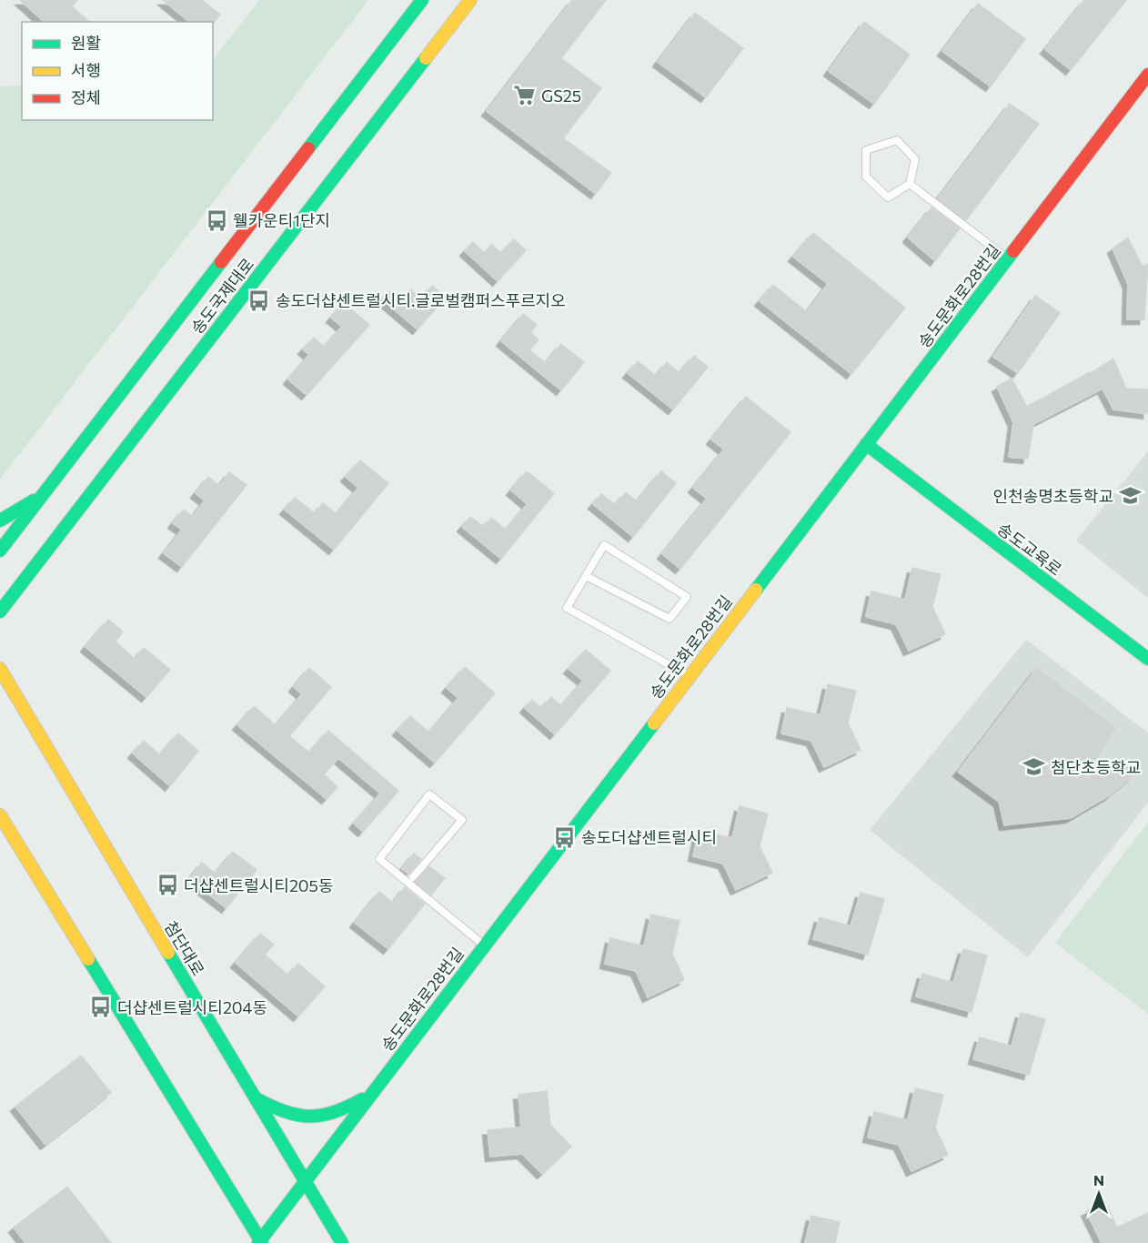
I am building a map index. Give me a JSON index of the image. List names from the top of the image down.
{
  "streets": {
    "main road": [
      "송도국제대로",
      "송도문화로28번길",
      "송도교육로",
      "첨단대로"
    ]
  },
  "crossings": [
    ["송도문화로28번길", "송도교육로"],
    ["송도문화로28번길", "첨단대로"]
  ],
  "places": {
    "supermarket": ["GS25"],
    "bus stop": [
      "웰카운티1단지",
      "송도더샵센트럴시티.글로벌캠퍼스푸르지오",
      "송도더샵센트럴시티",
      "더샵센트럴시티205동",
      "더샵센트럴시티204동"
    ],
    "school or university": ["인천송명초등학교", "첨단초등학교"]
  },
  "legend": ["원활", "서행", "정체"],
  "north": "top"
}
